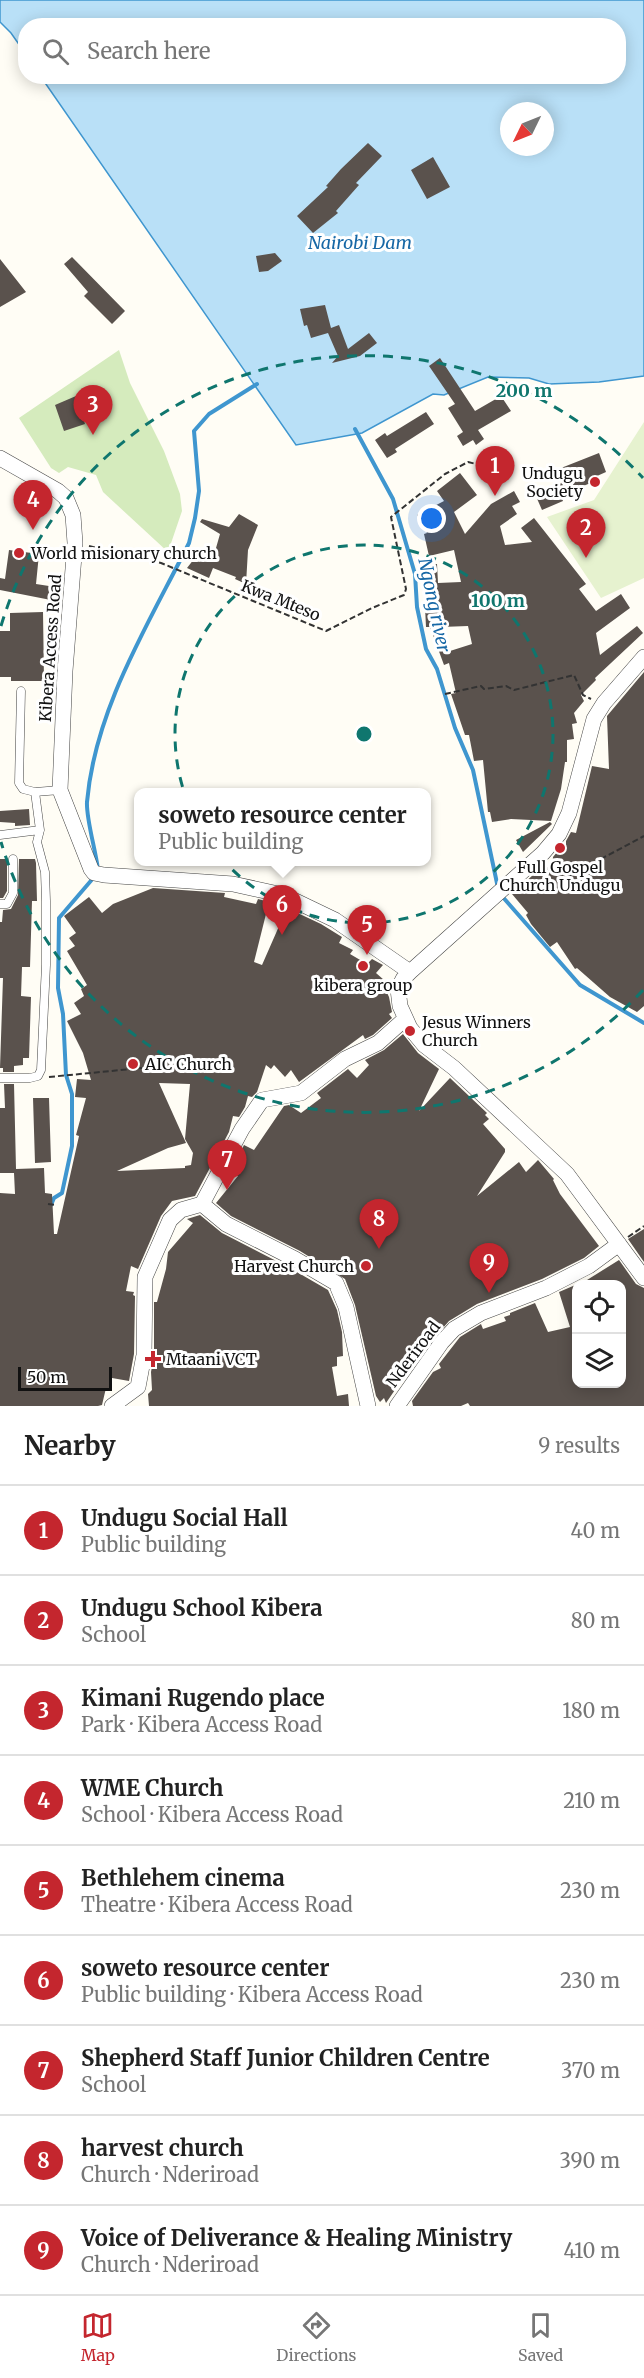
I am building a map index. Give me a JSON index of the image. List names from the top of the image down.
{
  "streets": {
    "street": ["Kibera Access Road", "Nderiroad"],
    "path": ["Kwa Mteso"]
  },
  "crossings": [
    ["Kwa Mteso", "Kibera Access Road"]
  ],
  "water": ["Nairobi Dam", "Ngong river"],
  "places": {
    "other": [
      "Undugu Society",
      "World misionary church",
      "Full Gospel Church Undugu",
      "kibera group",
      "Jesus Winners Church",
      "AIC Church",
      "Harvest Church"
    ],
    "health": ["Mtaani VCT"]
  },
  "scale_bar": "50 m",
  "north": "bottom left",
  "page": {
    "search": "Search here",
    "pins": [
      "3",
      "1",
      "4",
      "2",
      "6",
      "5",
      "7",
      "8",
      "9"
    ],
    "popup": ["soweto resource center", "Public building"],
    "scale": "50 m",
    "heading": ["Nearby", "9 results"],
    "list": [
      {
        "mark": "1",
        "name": "Undugu Social Hall",
        "note": "Public building",
        "value": "40 m"
      },
      {
        "mark": "2",
        "name": "Undugu School Kibera",
        "note": "School",
        "value": "80 m"
      },
      {
        "mark": "3",
        "name": "Kimani Rugendo place",
        "note": "Park · Kibera Access Road",
        "value": "180 m"
      },
      {
        "mark": "4",
        "name": "WME Church",
        "note": "School · Kibera Access Road",
        "value": "210 m"
      },
      {
        "mark": "5",
        "name": "Bethlehem cinema",
        "note": "Theatre · Kibera Access Road",
        "value": "230 m"
      },
      {
        "mark": "6",
        "name": "soweto resource center",
        "note": "Public building · Kibera Access Road",
        "value": "230 m"
      },
      {
        "mark": "7",
        "name": "Shepherd Staff Junior Children Centre",
        "note": "School",
        "value": "370 m"
      },
      {
        "mark": "8",
        "name": "harvest church",
        "note": "Church · Nderiroad",
        "value": "390 m"
      },
      {
        "mark": "9",
        "name": "Voice of Deliverance & Healing Ministry",
        "note": "Church · Nderiroad",
        "value": "410 m"
      }
    ],
    "nav": ["Map", "Directions", "Saved"]
  },
  "rings": ["200 m", "100 m"]
}
